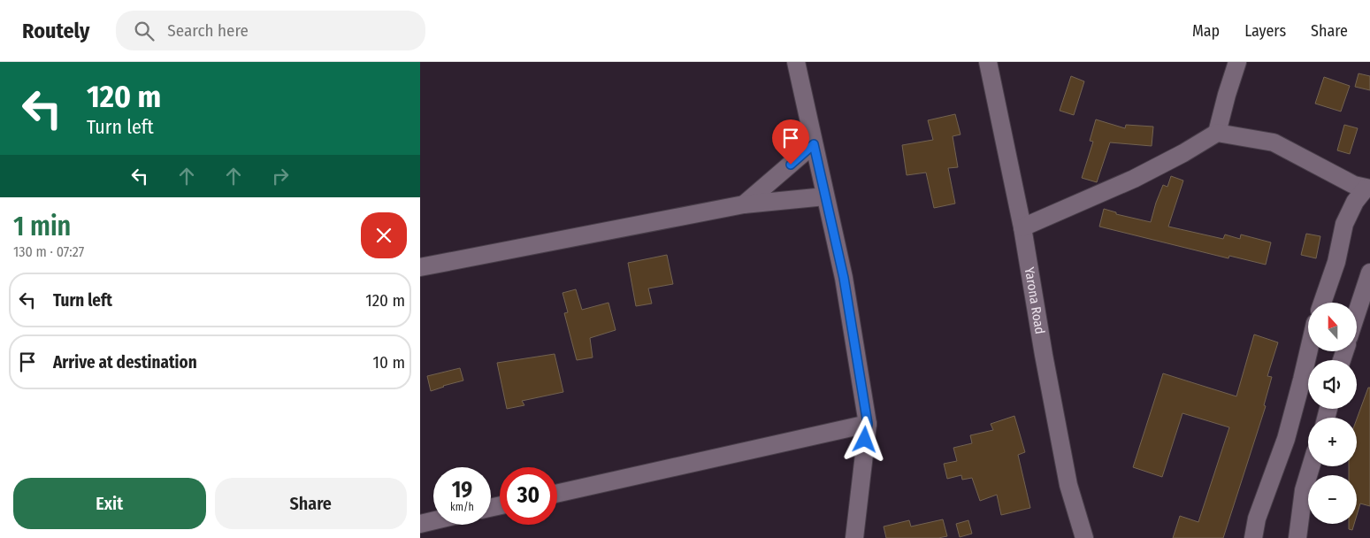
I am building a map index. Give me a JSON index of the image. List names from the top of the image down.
{
  "streets": {
    "street": ["Yarona Road"]
  },
  "north": "top",
  "page": {
    "header": "Routely",
    "search": "Search here",
    "nav": ["Map", "Layers", "Share"],
    "turn": ["120 m", "Turn left"],
    "heading": ["1 min", "130 m · 07:27"],
    "list": [
      {
        "name": "Turn left",
        "value": "120 m"
      },
      {
        "name": "Arrive at destination",
        "value": "10 m"
      }
    ],
    "map_buttons": ["+", "−"],
    "speed": "19 km/h",
    "limit": "30",
    "buttons": ["Exit", "Share"]
  }
}
